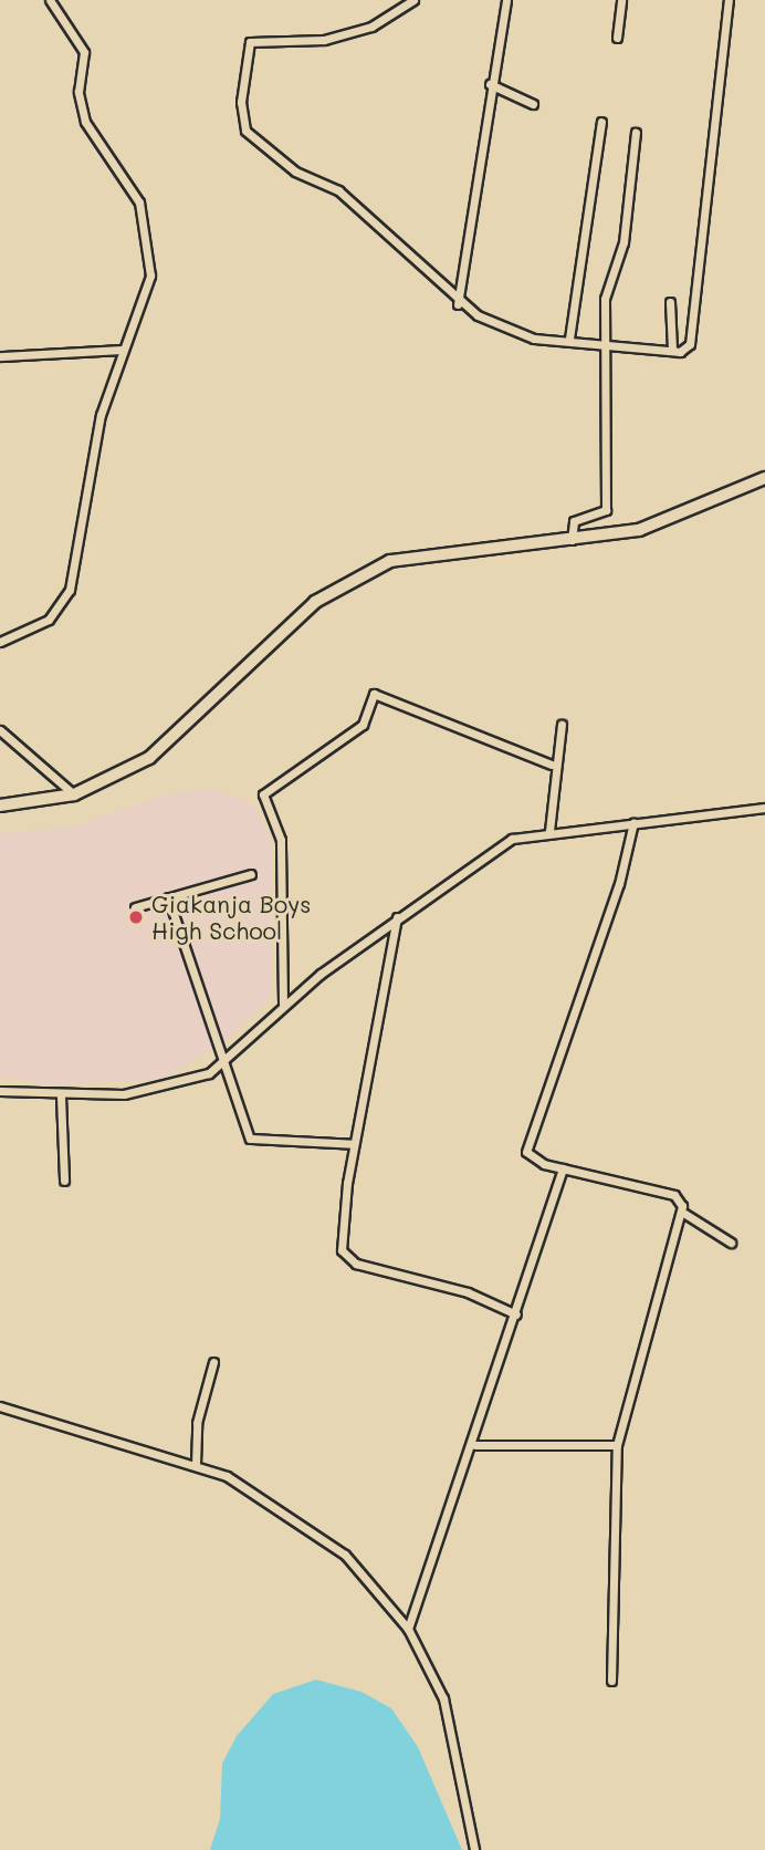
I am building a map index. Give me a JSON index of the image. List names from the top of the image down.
{
  "places": ["Giakanja Boys High School"]
}
